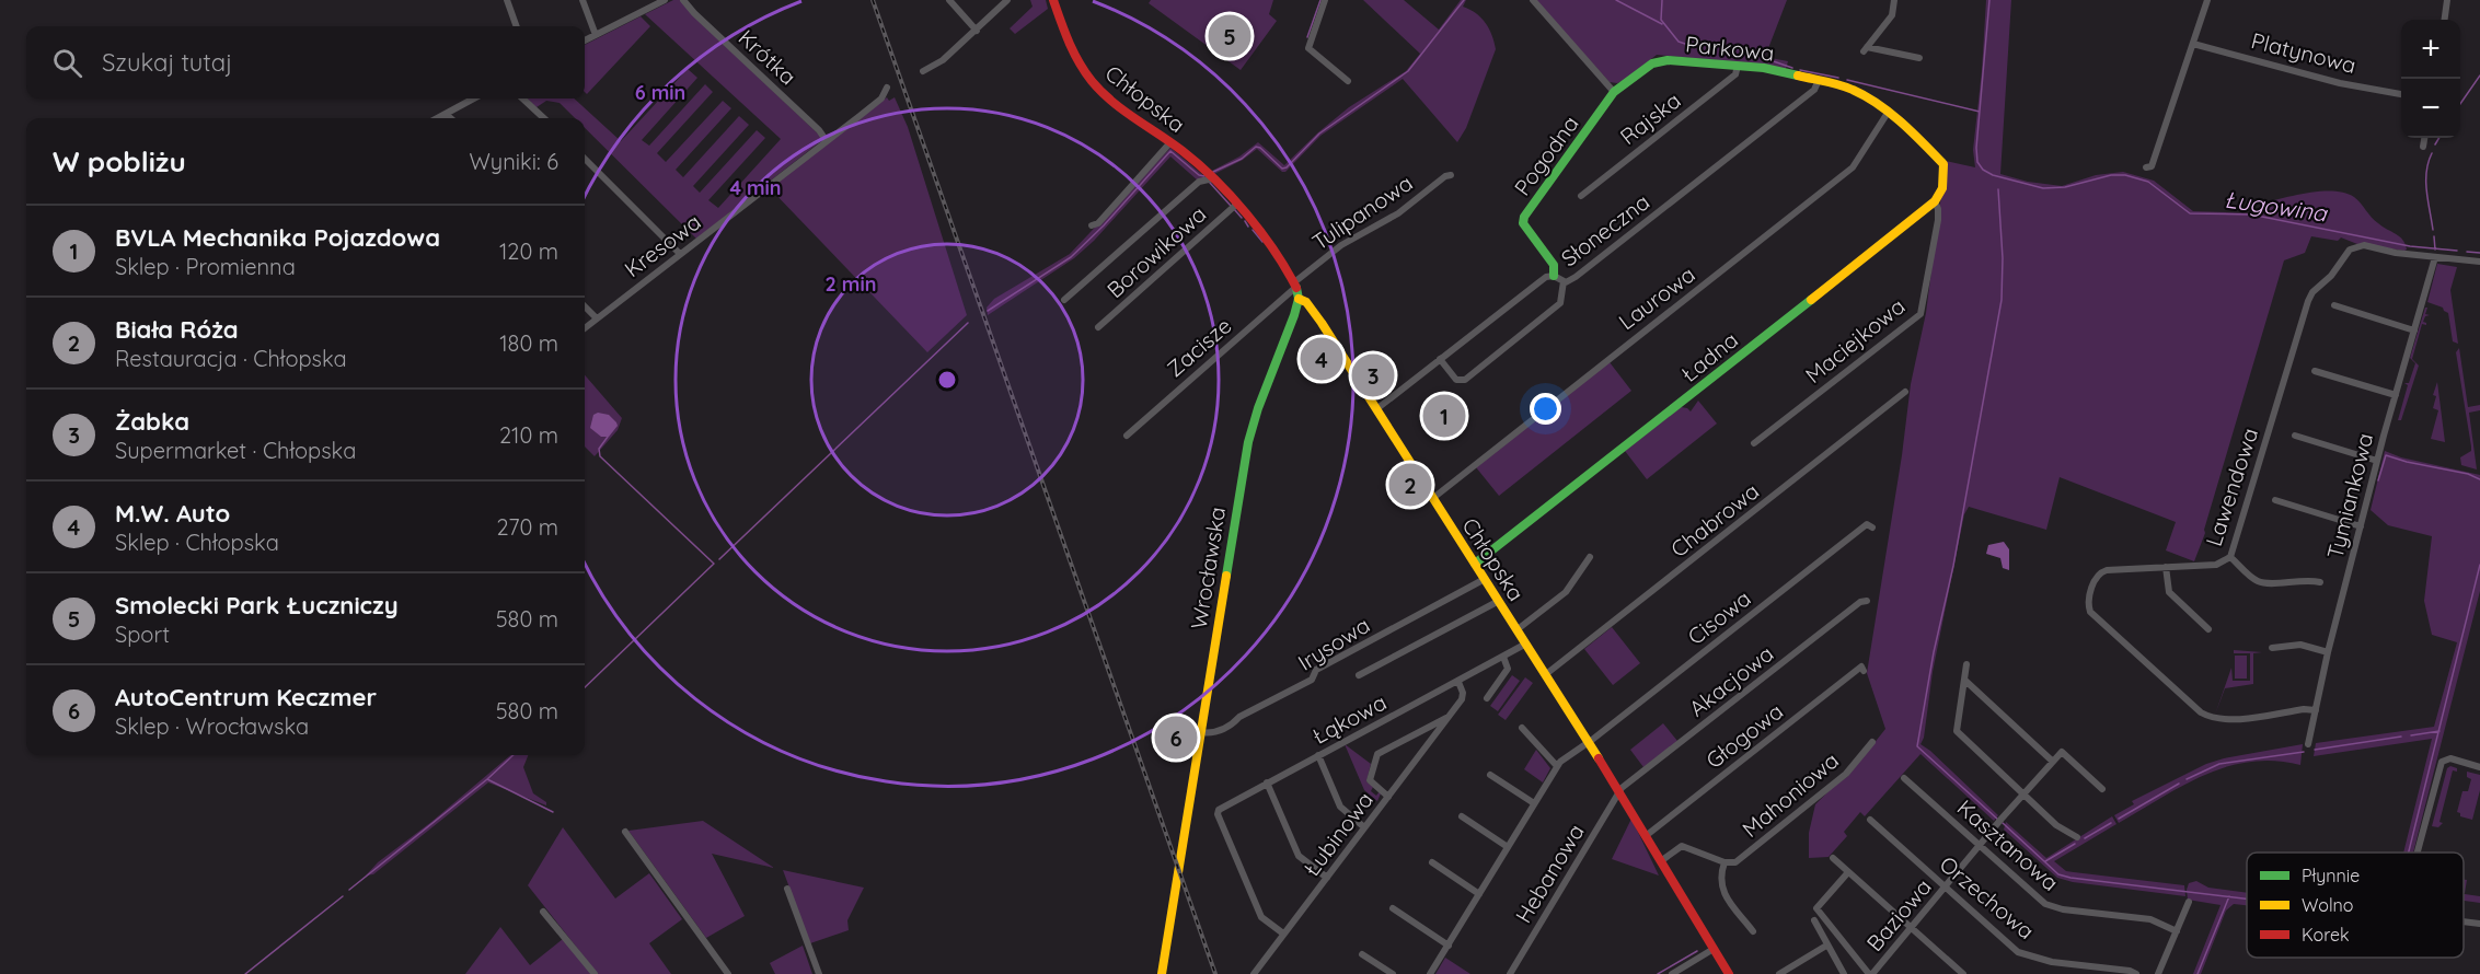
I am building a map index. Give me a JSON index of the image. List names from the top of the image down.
{
  "streets": {
    "street": [
      "Parkowa",
      "Platynowa",
      "Krótka",
      "Chłopska",
      "Rajska",
      "Pogodna",
      "Tulipanowa",
      "Słoneczna",
      "Kresowa",
      "Borowikowa",
      "Laurowa",
      "Maciejkowa",
      "Zacisze",
      "Ładna",
      "Lawendowa",
      "Tymiankowa",
      "Chabrowa",
      "Wrocławska",
      "Cisowa",
      "Irysowa",
      "Akacjowa",
      "Łąkowa",
      "Głogowa",
      "Mahoniowa",
      "Łubinowa",
      "Kasztanowa",
      "Hebanowa",
      "Orzechowa",
      "Baziowa"
    ]
  },
  "crossings": [
    ["Parkowa", "Rajska"],
    ["Parkowa", "Pogodna"],
    ["Parkowa", "Słoneczna"],
    ["Parkowa", "Laurowa"],
    ["Parkowa", "Maciejkowa"],
    ["Parkowa", "Ładna"],
    ["Krótka", "Kresowa"],
    ["Chłopska", "Tulipanowa"],
    ["Chłopska", "Słoneczna"],
    ["Chłopska", "Borowikowa"],
    ["Chłopska", "Laurowa"],
    ["Chłopska", "Zacisze"],
    ["Chłopska", "Ładna"],
    ["Chłopska", "Chabrowa"],
    ["Chłopska", "Wrocławska"],
    ["Chłopska", "Cisowa"],
    ["Chłopska", "Irysowa"],
    ["Chłopska", "Akacjowa"],
    ["Chłopska", "Łąkowa"],
    ["Chłopska", "Głogowa"],
    ["Chłopska", "Hebanowa"],
    ["Pogodna", "Słoneczna"],
    ["Tulipanowa", "Zacisze"],
    ["Maciejkowa", "Ładna"],
    ["Lawendowa", "Tymiankowa"],
    ["Wrocławska", "Irysowa"],
    ["Akacjowa", "Hebanowa"],
    ["Łąkowa", "Łubinowa"],
    ["Kasztanowa", "Baziowa"],
    ["Orzechowa", "Baziowa"]
  ],
  "water": ["Ługowina"],
  "legend": ["Płynnie", "Wolno", "Korek"],
  "page": {
    "pins": [
      "5",
      "4",
      "3",
      "1",
      "2",
      "6"
    ],
    "map_buttons": ["+", "−"],
    "search": "Szukaj tutaj",
    "heading": ["W pobliżu", "Wyniki: 6"],
    "list": [
      {
        "mark": "1",
        "name": "BVLA Mechanika Pojazdowa",
        "note": "Sklep · Promienna",
        "value": "120 m"
      },
      {
        "mark": "2",
        "name": "Biała Róża",
        "note": "Restauracja · Chłopska",
        "value": "180 m"
      },
      {
        "mark": "3",
        "name": "Żabka",
        "note": "Supermarket · Chłopska",
        "value": "210 m"
      },
      {
        "mark": "4",
        "name": "M.W. Auto",
        "note": "Sklep · Chłopska",
        "value": "270 m"
      },
      {
        "mark": "5",
        "name": "Smolecki Park Łuczniczy",
        "note": "Sport",
        "value": "580 m"
      },
      {
        "mark": "6",
        "name": "AutoCentrum Keczmer",
        "note": "Sklep · Wrocławska",
        "value": "580 m"
      }
    ]
  },
  "rings": ["6 min", "4 min", "2 min"]
}
